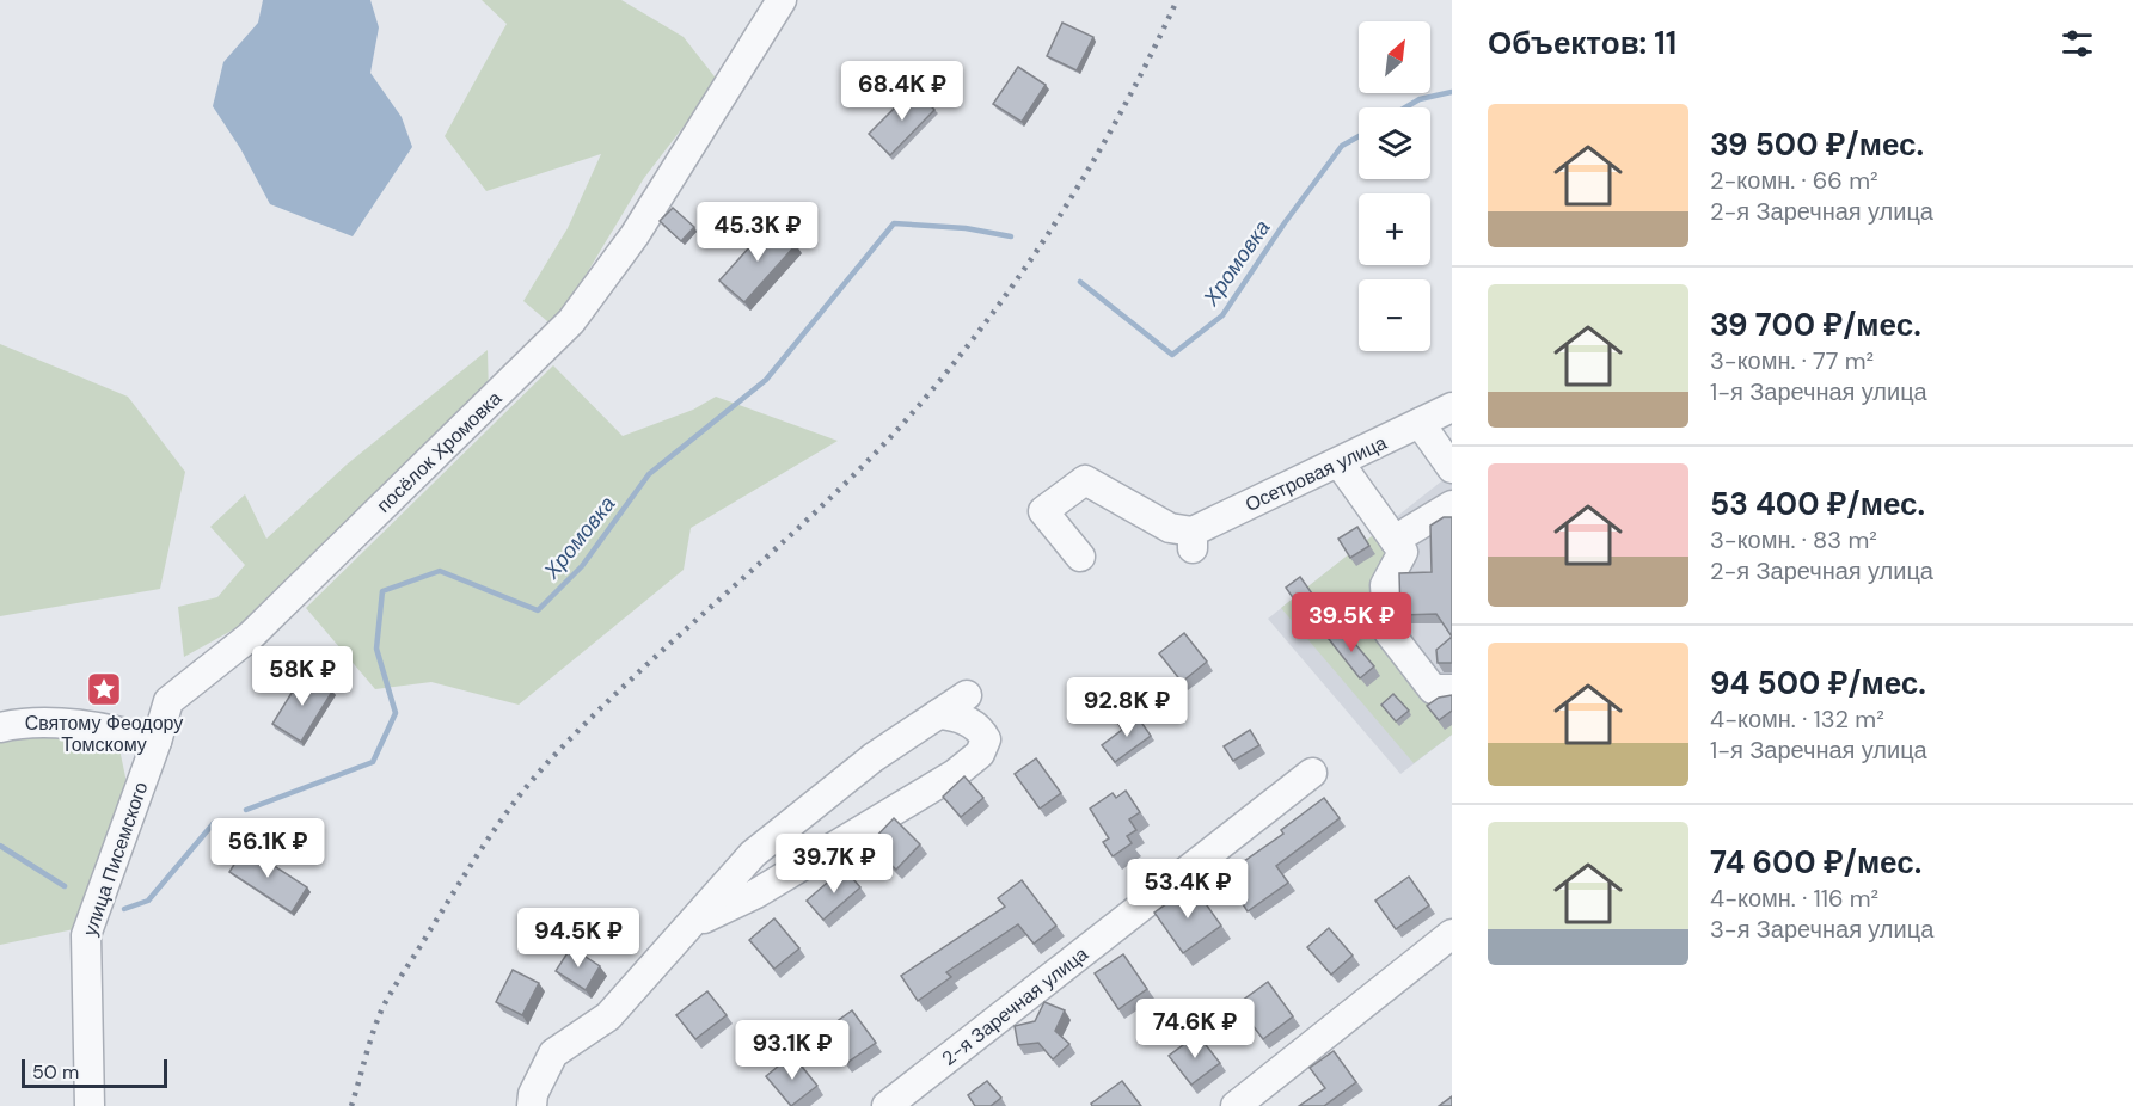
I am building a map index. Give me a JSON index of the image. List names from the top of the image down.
{
  "streets": {
    "street": [
      "посёлок Хромовка",
      "Осетровая улица",
      "улица Писемского",
      "2-я Заречная улица"
    ]
  },
  "crossings": [
    ["посёлок Хромовка", "улица Писемского"]
  ],
  "water": ["Хромовка"],
  "places": {
    "place": ["Святому Феодору Томскому"]
  },
  "scale_bar": "50 m",
  "north": "top right",
  "page": {
    "heading": "Объектов: 11",
    "map_buttons": ["+", "−"],
    "price": [
      "68.4K ₽",
      "45.3K ₽",
      "39.5K ₽",
      "58K ₽",
      "92.8K ₽",
      "56.1K ₽",
      "39.7K ₽",
      "53.4K ₽",
      "94.5K ₽",
      "74.6K ₽",
      "93.1K ₽"
    ],
    "list": [
      {
        "name": "39 500 ₽/мес.",
        "note": "2-комн. · 66 m² · 2-я Заречная улица"
      },
      {
        "name": "39 700 ₽/мес.",
        "note": "3-комн. · 77 m² · 1-я Заречная улица"
      },
      {
        "name": "53 400 ₽/мес.",
        "note": "3-комн. · 83 m² · 2-я Заречная улица"
      },
      {
        "name": "94 500 ₽/мес.",
        "note": "4-комн. · 132 m² · 1-я Заречная улица"
      },
      {
        "name": "74 600 ₽/мес.",
        "note": "4-комн. · 116 m² · 3-я Заречная улица"
      }
    ],
    "scale": "50 m"
  }
}
